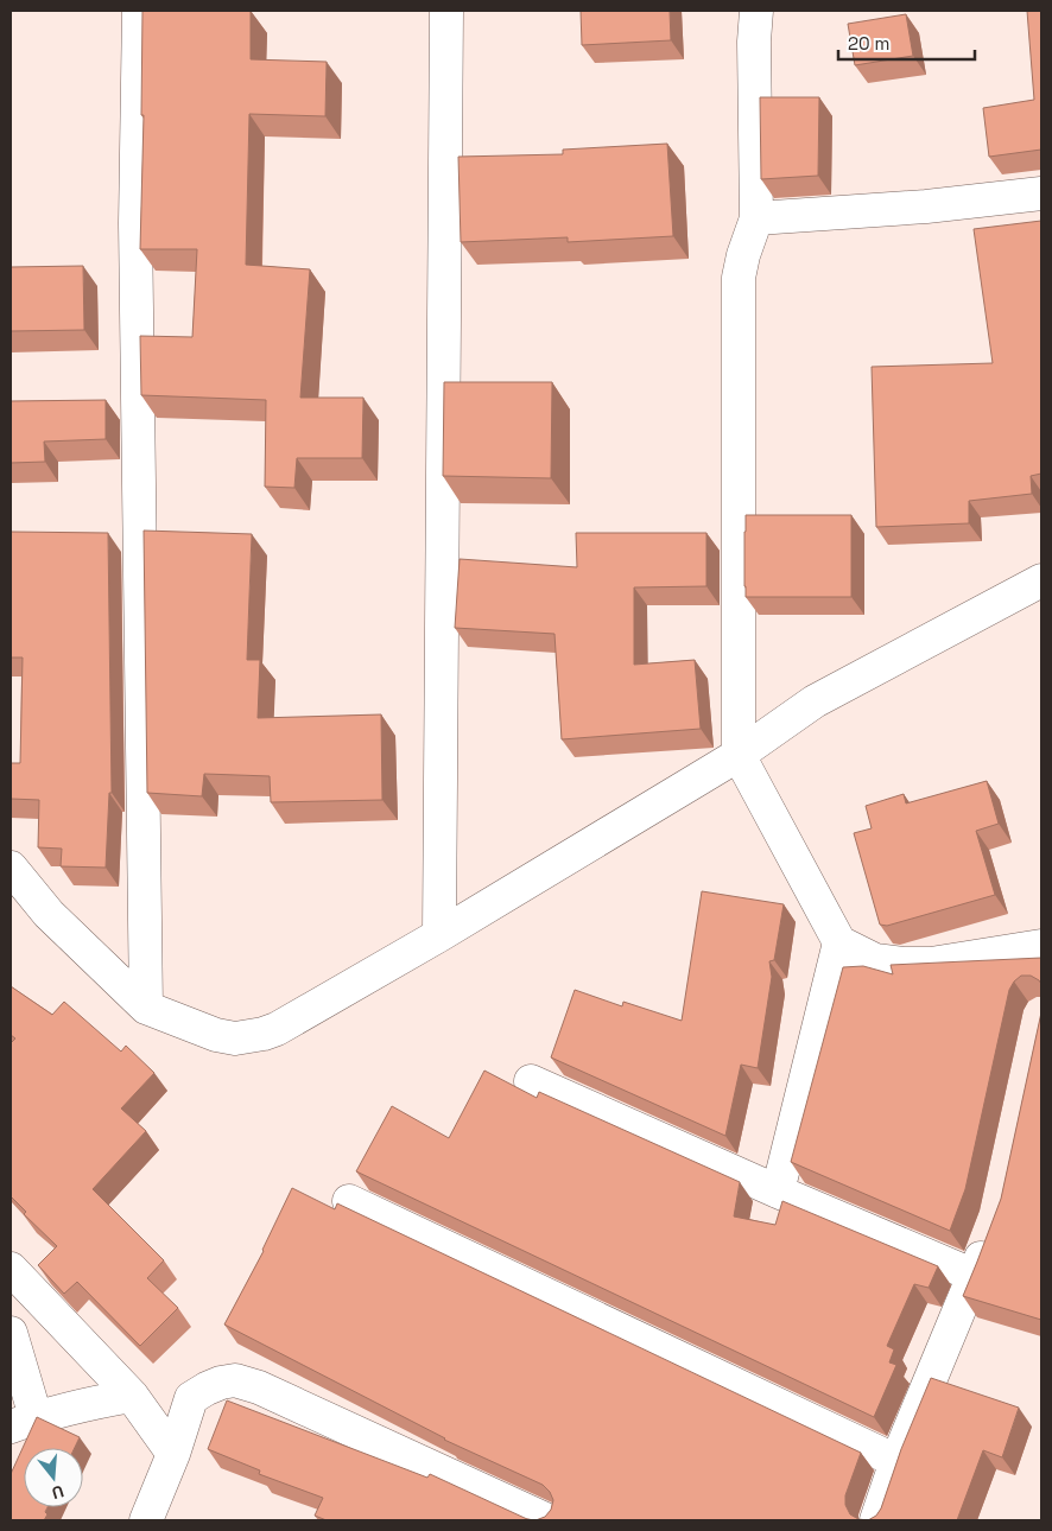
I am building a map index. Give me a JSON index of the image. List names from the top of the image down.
{
  "scale_bar": "20 m",
  "north": "bottom"
}
